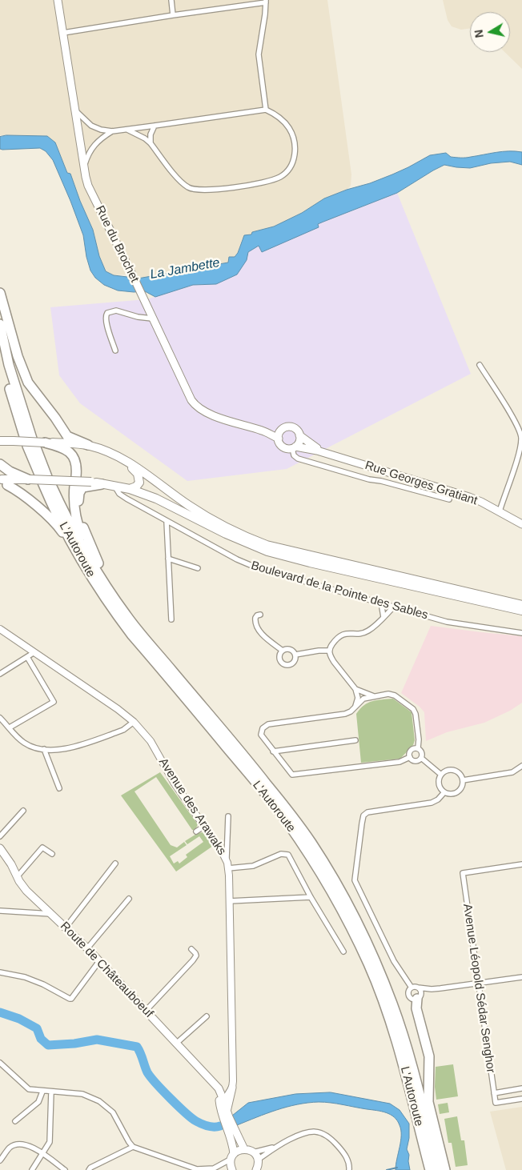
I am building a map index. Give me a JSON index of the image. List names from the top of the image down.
{
  "streets": {
    "highway": ["L'Autoroute"],
    "main road": ["Rue du Brochet", "Rue Georges Gratiant", "Route de Châteauboeuf"],
    "street": ["Boulevard de la Pointe des Sables", "Avenue des Arawaks", "Avenue Léopold Sédar Senghor"]
  },
  "water": ["La Jambette"],
  "north": "left"
}
